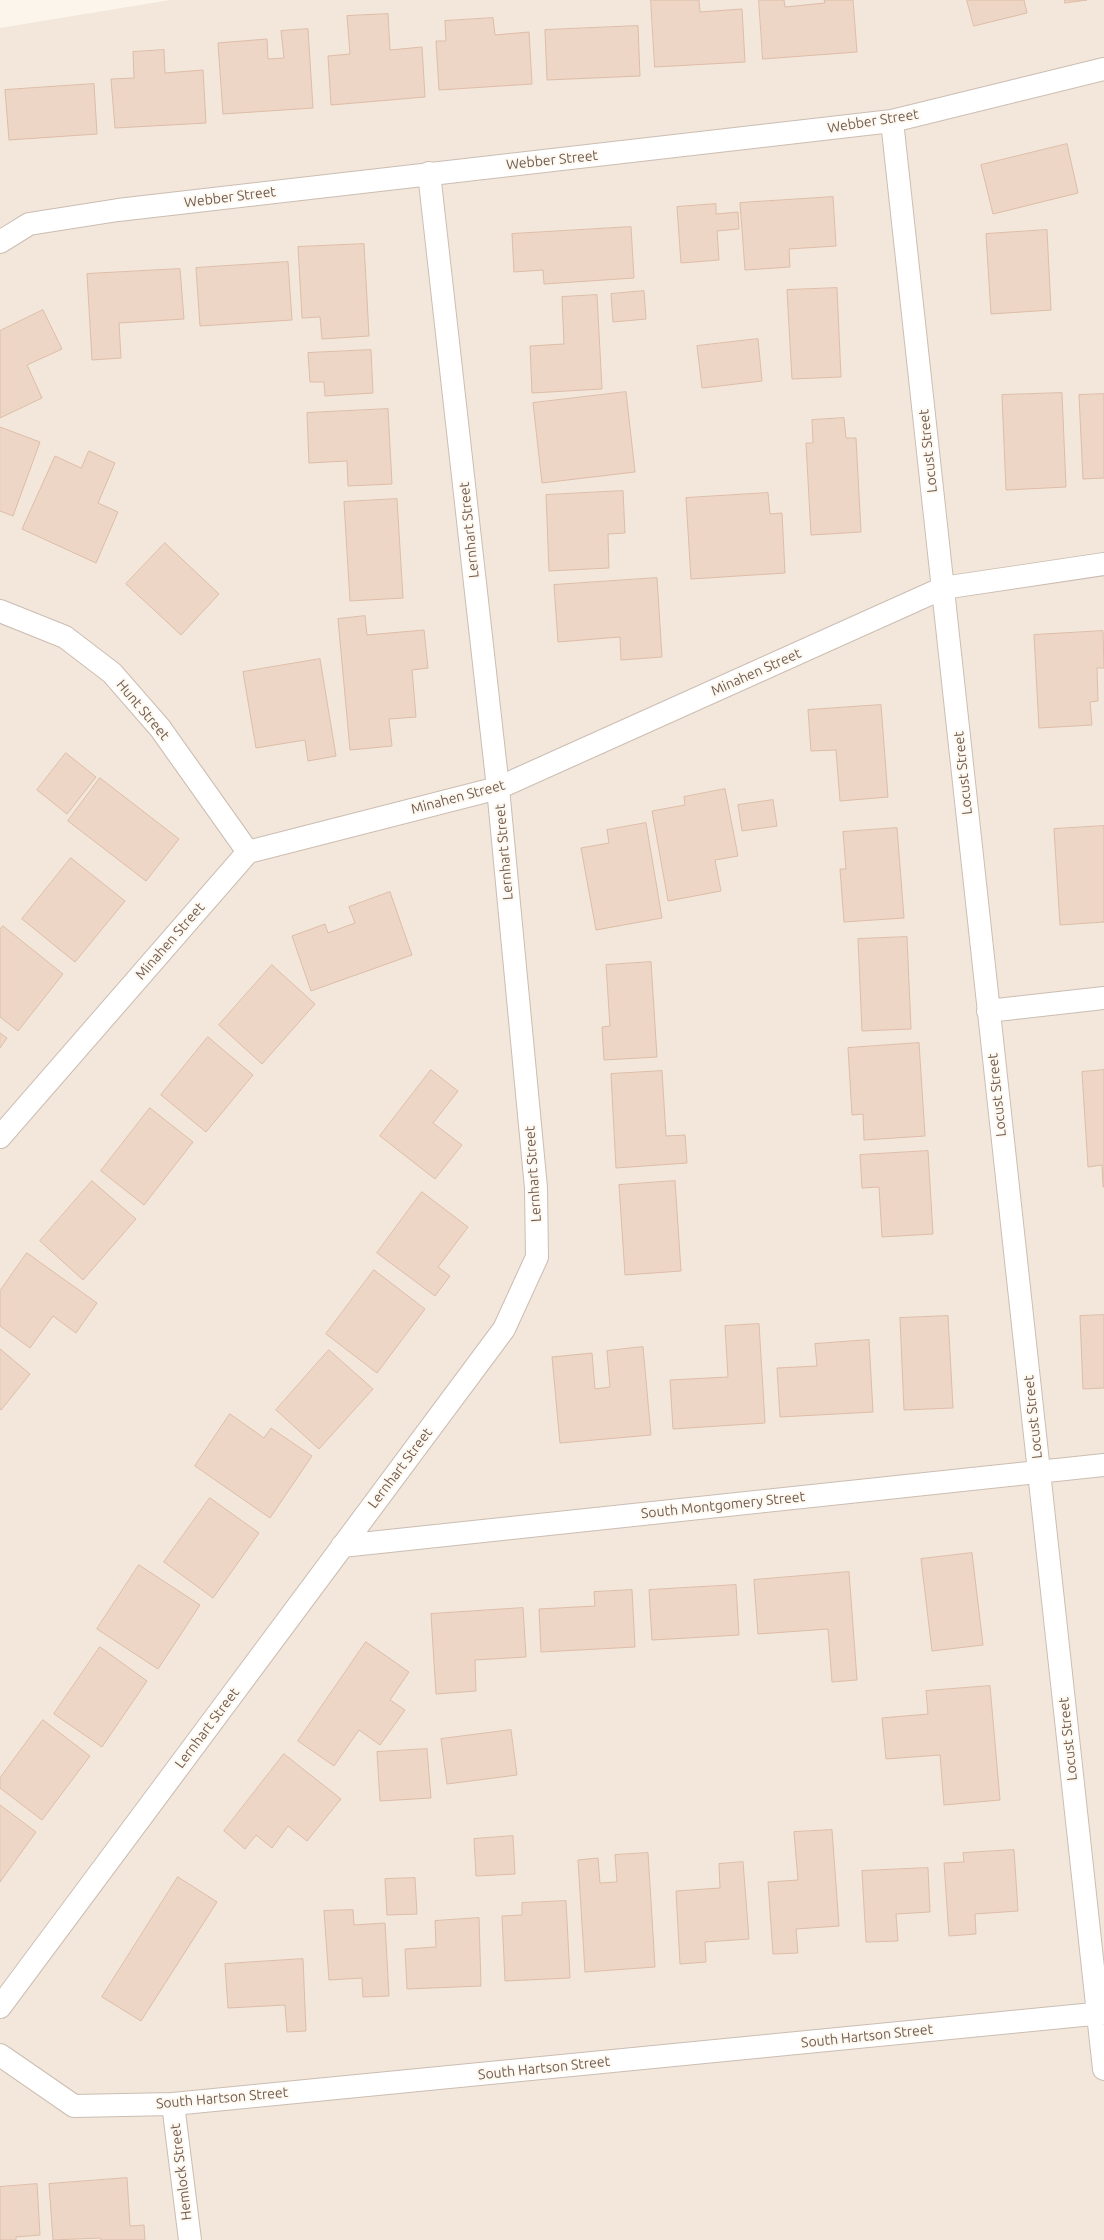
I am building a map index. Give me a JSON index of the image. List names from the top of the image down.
{
  "streets": {
    "street": [
      "Webber Street",
      "Locust Street",
      "Lernhart Street",
      "Minahen Street",
      "Hunt Street",
      "South Montgomery Street",
      "South Hartson Street",
      "Hemlock Street"
    ]
  },
  "crossings": [
    ["Webber Street", "Locust Street"],
    ["Webber Street", "Lernhart Street"],
    ["Locust Street", "Minahen Street"],
    ["Locust Street", "South Montgomery Street"],
    ["Locust Street", "South Hartson Street"],
    ["Lernhart Street", "Minahen Street"],
    ["Lernhart Street", "South Montgomery Street"],
    ["Minahen Street", "Hunt Street"],
    ["South Hartson Street", "Hemlock Street"]
  ]
}
